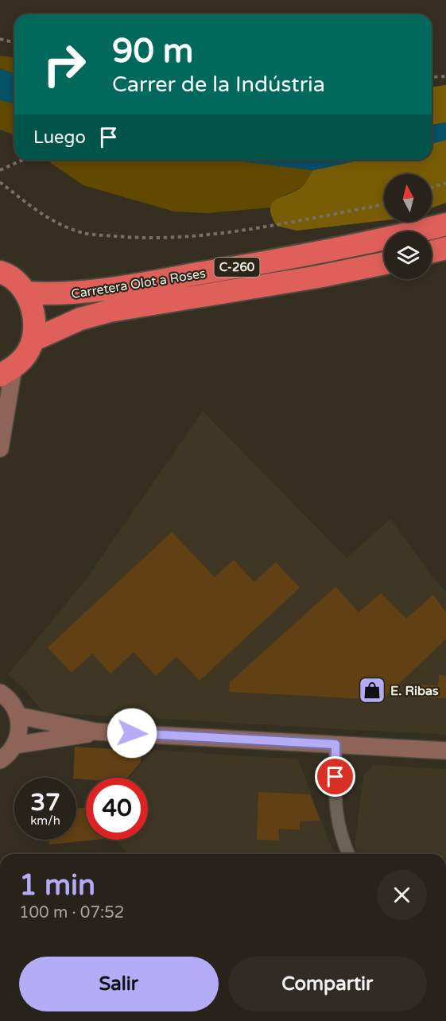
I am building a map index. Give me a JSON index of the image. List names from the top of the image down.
{
  "streets": {
    "highway": ["C-260", "Carretera Olot a Roses"]
  },
  "places": {
    "shop": ["E. Ribas"]
  },
  "north": "top",
  "page": {
    "turn": ["90 m", "Carrer de la Indústria"],
    "then": "Luego",
    "speed": "37 km/h",
    "limit": "40",
    "heading": ["1 min", "100 m · 07:52"],
    "buttons": ["Salir", "Compartir"]
  }
}
